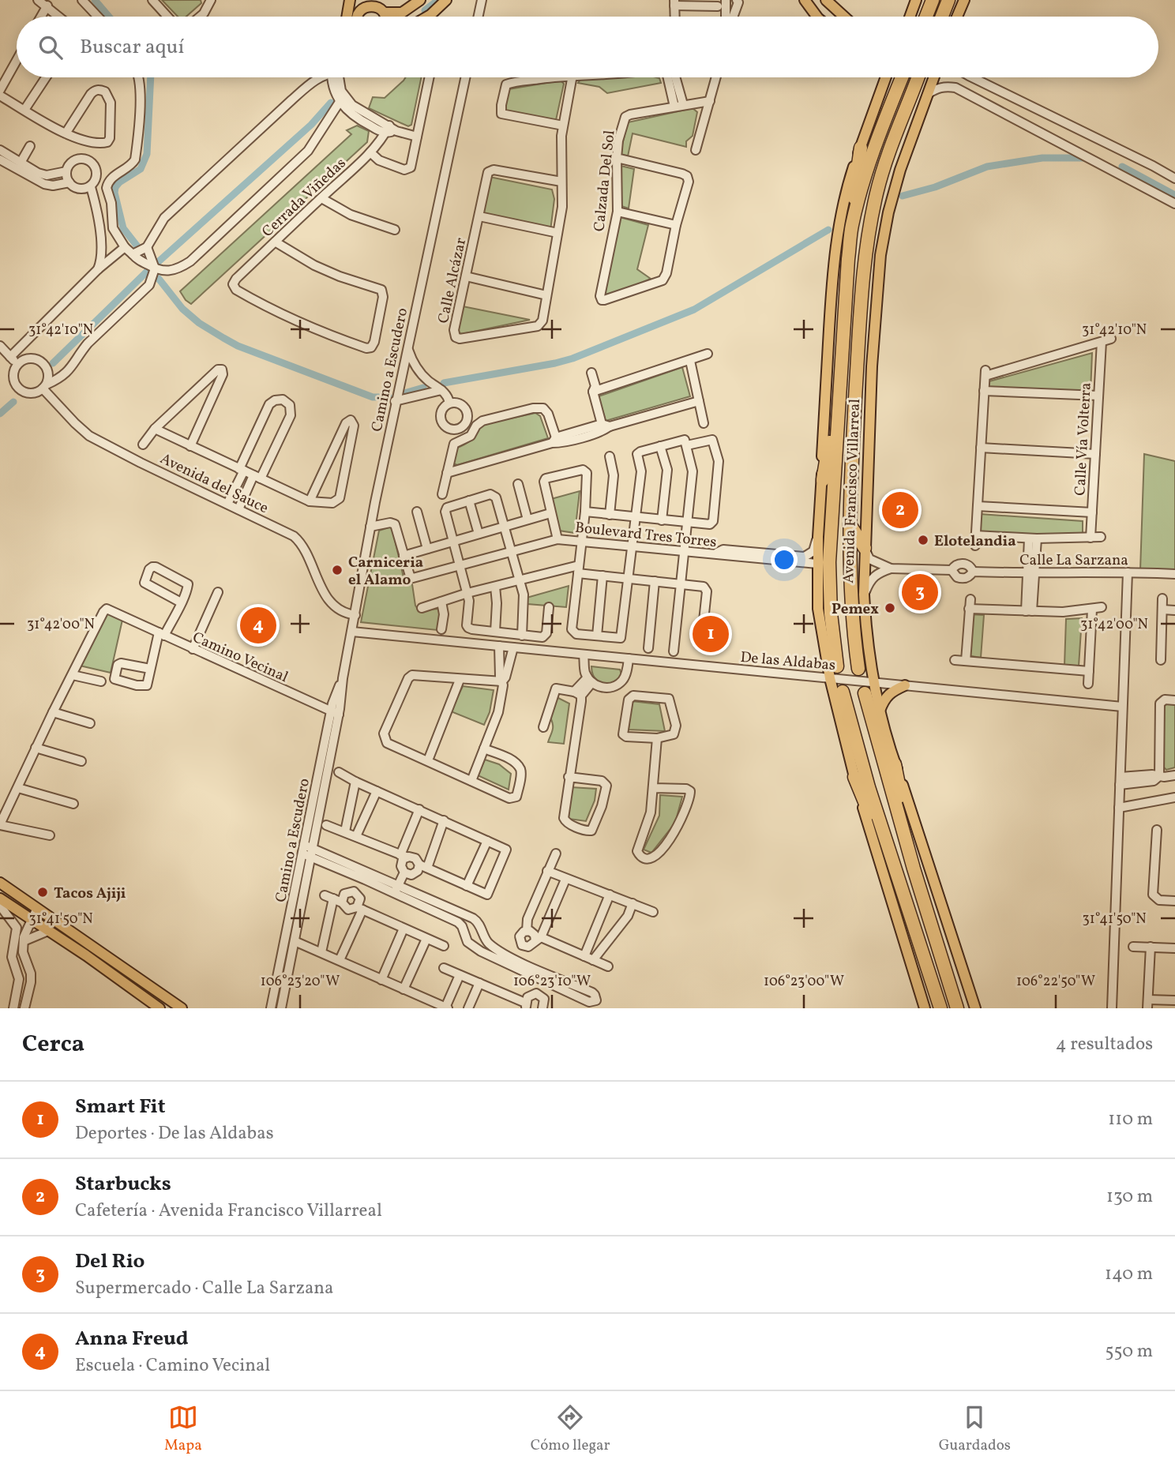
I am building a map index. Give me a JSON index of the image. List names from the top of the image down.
{
  "streets": {
    "highway": ["Avenida Francisco Villarreal"],
    "street": [
      "Calzada Del Sol",
      "Cerrada Viñedas",
      "Calle Alcázar",
      "Camino a Escudero",
      "Calle Vía Volterra",
      "Avenida del Sauce",
      "Boulevard Tres Torres",
      "Calle La Sarzana",
      "Camino Vecinal",
      "De las Aldabas"
    ]
  },
  "crossings": [
    ["Camino a Escudero", "Avenida del Sauce"],
    ["Camino a Escudero", "Camino Vecinal"],
    ["Camino a Escudero", "De las Aldabas"],
    ["Avenida Francisco Villarreal", "Boulevard Tres Torres"],
    ["Avenida Francisco Villarreal", "Calle La Sarzana"],
    ["Avenida Francisco Villarreal", "De las Aldabas"]
  ],
  "places": [
    "Elotelandia",
    "Carniceria el Alamo",
    "Pemex",
    "Tacos Ajiji"
  ],
  "page": {
    "search": "Buscar aquí",
    "pins": [
      "2",
      "3",
      "4",
      "1"
    ],
    "heading": ["Cerca", "4 resultados"],
    "list": [
      {
        "mark": "1",
        "name": "Smart Fit",
        "note": "Deportes · De las Aldabas",
        "value": "110 m"
      },
      {
        "mark": "2",
        "name": "Starbucks",
        "note": "Cafetería · Avenida Francisco Villarreal",
        "value": "130 m"
      },
      {
        "mark": "3",
        "name": "Del Rio",
        "note": "Supermercado · Calle La Sarzana",
        "value": "140 m"
      },
      {
        "mark": "4",
        "name": "Anna Freud",
        "note": "Escuela · Camino Vecinal",
        "value": "550 m"
      }
    ],
    "nav": ["Mapa", "Cómo llegar", "Guardados"]
  },
  "coordinates": [
    "31°42'10\"N",
    "31°42'00\"N",
    "31°41'50\"N",
    "106°23'20\"W",
    "106°23'10\"W",
    "106°23'00\"W",
    "106°22'50\"W"
  ]
}
